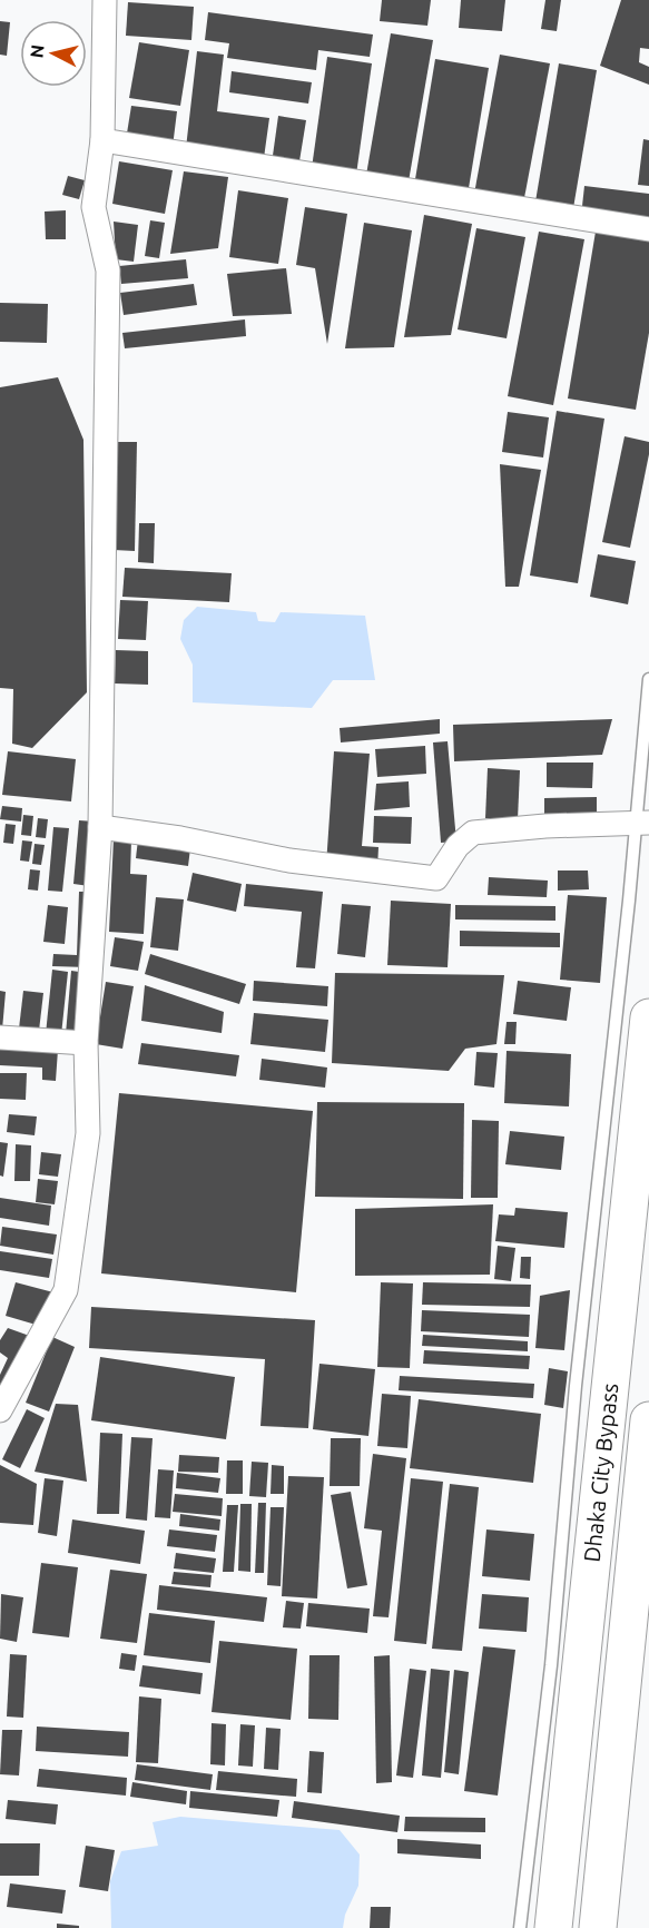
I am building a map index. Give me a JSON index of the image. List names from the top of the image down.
{
  "streets": {
    "highway": ["Dhaka City Bypass"]
  },
  "north": "left"
}
